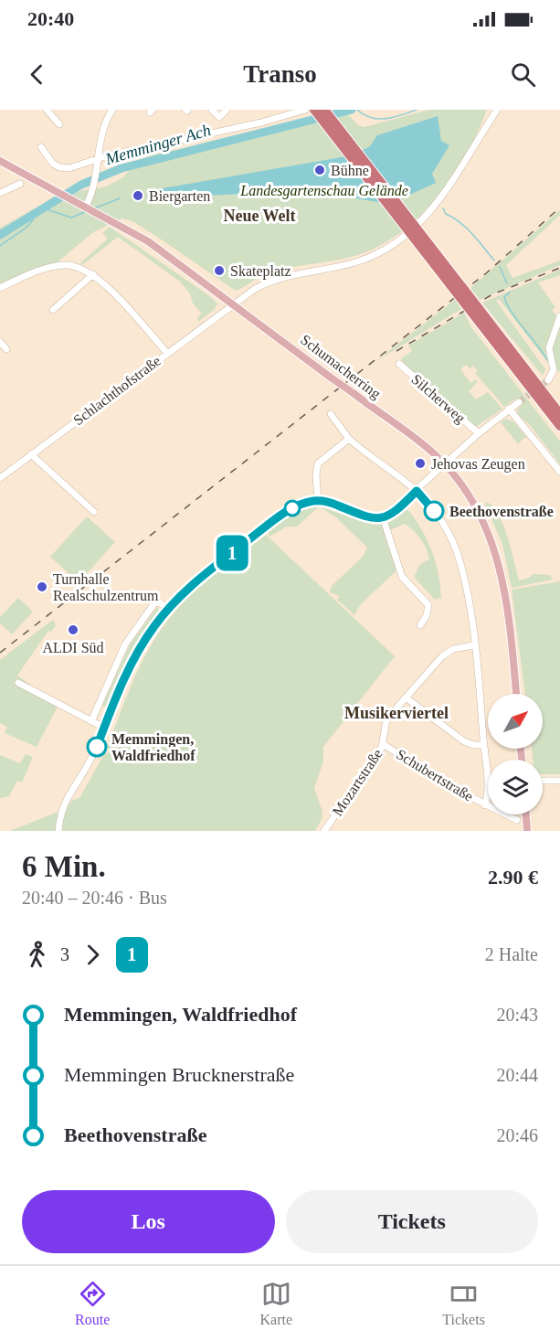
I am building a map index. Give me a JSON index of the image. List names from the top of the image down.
{
  "streets": {
    "main road": ["Schumacherring"],
    "street": [
      "Schlachthofstraße",
      "Silcherweg",
      "Schubertstraße",
      "Mozartstraße"
    ]
  },
  "crossings": [
    ["Schumacherring", "Schlachthofstraße"],
    ["Schubertstraße", "Mozartstraße"]
  ],
  "districts": ["Neue Welt", "Musikerviertel"],
  "water": ["Memminger Ach"],
  "parks": ["Landesgartenschau Gelände"],
  "places": [
    "Bühne",
    "Biergarten",
    "Skateplatz",
    "Jehovas Zeugen",
    "Beethovenstraße",
    "Turnhalle Realschulzentrum",
    "ALDI Süd",
    "Memmingen, Waldfriedhof"
  ],
  "lines": ["bus line 1"],
  "north": "top right",
  "page": {
    "status": "20:40",
    "header": "Transo",
    "on_map": "1",
    "heading": ["6 Min.", "20:40 – 20:46 · Bus", "2.90 €"],
    "legs": ["3", "1", "2 Halte"],
    "list": [
      {
        "name": "Memmingen, Waldfriedhof",
        "value": "20:43"
      },
      {
        "name": "Memmingen Brucknerstraße",
        "value": "20:44"
      },
      {
        "name": "Beethovenstraße",
        "value": "20:46"
      }
    ],
    "buttons": ["Los", "Tickets"],
    "tabs": ["Route", "Karte", "Tickets"]
  }
}
